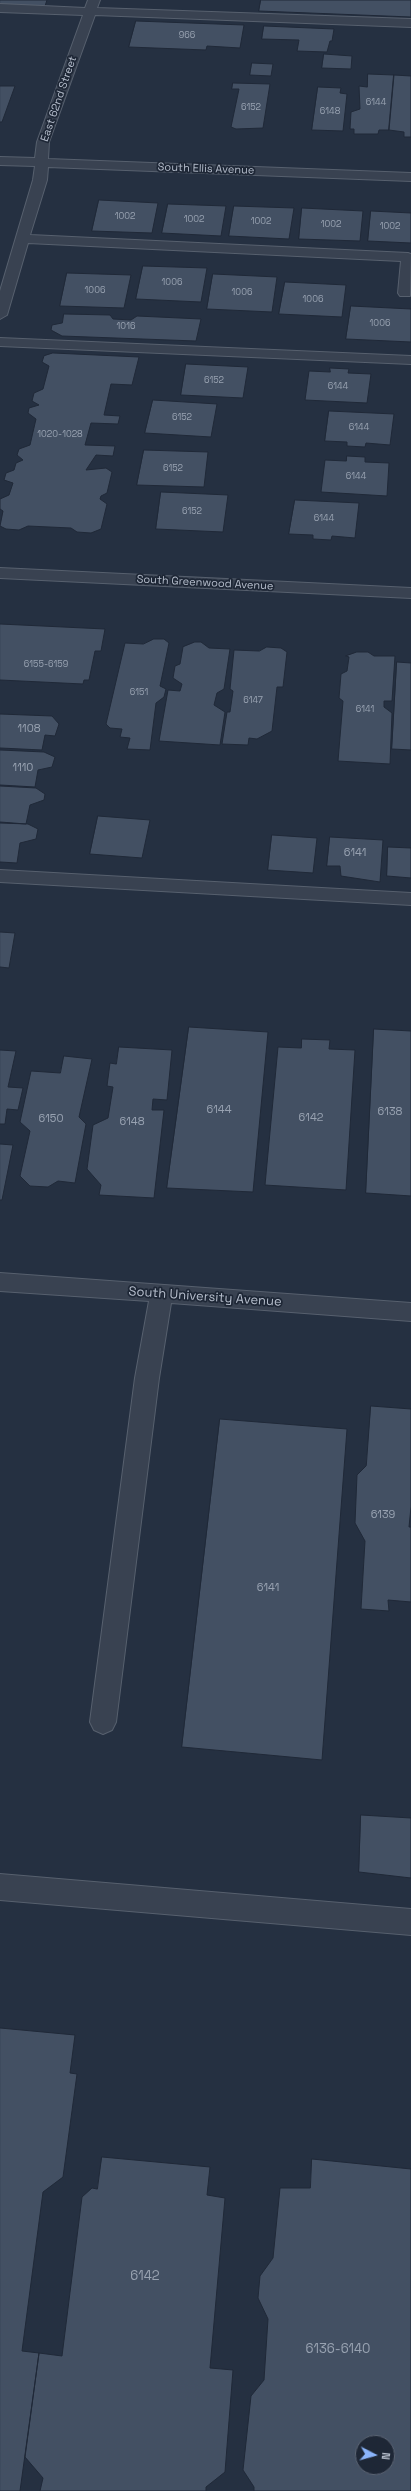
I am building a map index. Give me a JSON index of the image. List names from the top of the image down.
{
  "streets": {
    "street": [
      "East 62nd Street",
      "South Ellis Avenue",
      "South Greenwood Avenue",
      "South University Avenue"
    ]
  },
  "crossings": [
    ["East 62nd Street", "South Ellis Avenue"]
  ],
  "house_numbers": [
    "966",
    "6144",
    "6152",
    "6148",
    "1002",
    "1002",
    "1002",
    "1002",
    "1002",
    "1006",
    "1006",
    "1006",
    "1006",
    "1006",
    "1016",
    "6152",
    "6144",
    "6152",
    "6144",
    "1020-1028",
    "6152",
    "6144",
    "6152",
    "6144",
    "6155-6159",
    "6151",
    "6147",
    "6141",
    "1108",
    "1110",
    "6141",
    "6144",
    "6138",
    "6142",
    "6150",
    "6148",
    "6139",
    "6141",
    "6142",
    "6136-6140"
  ],
  "north": "right"
}
